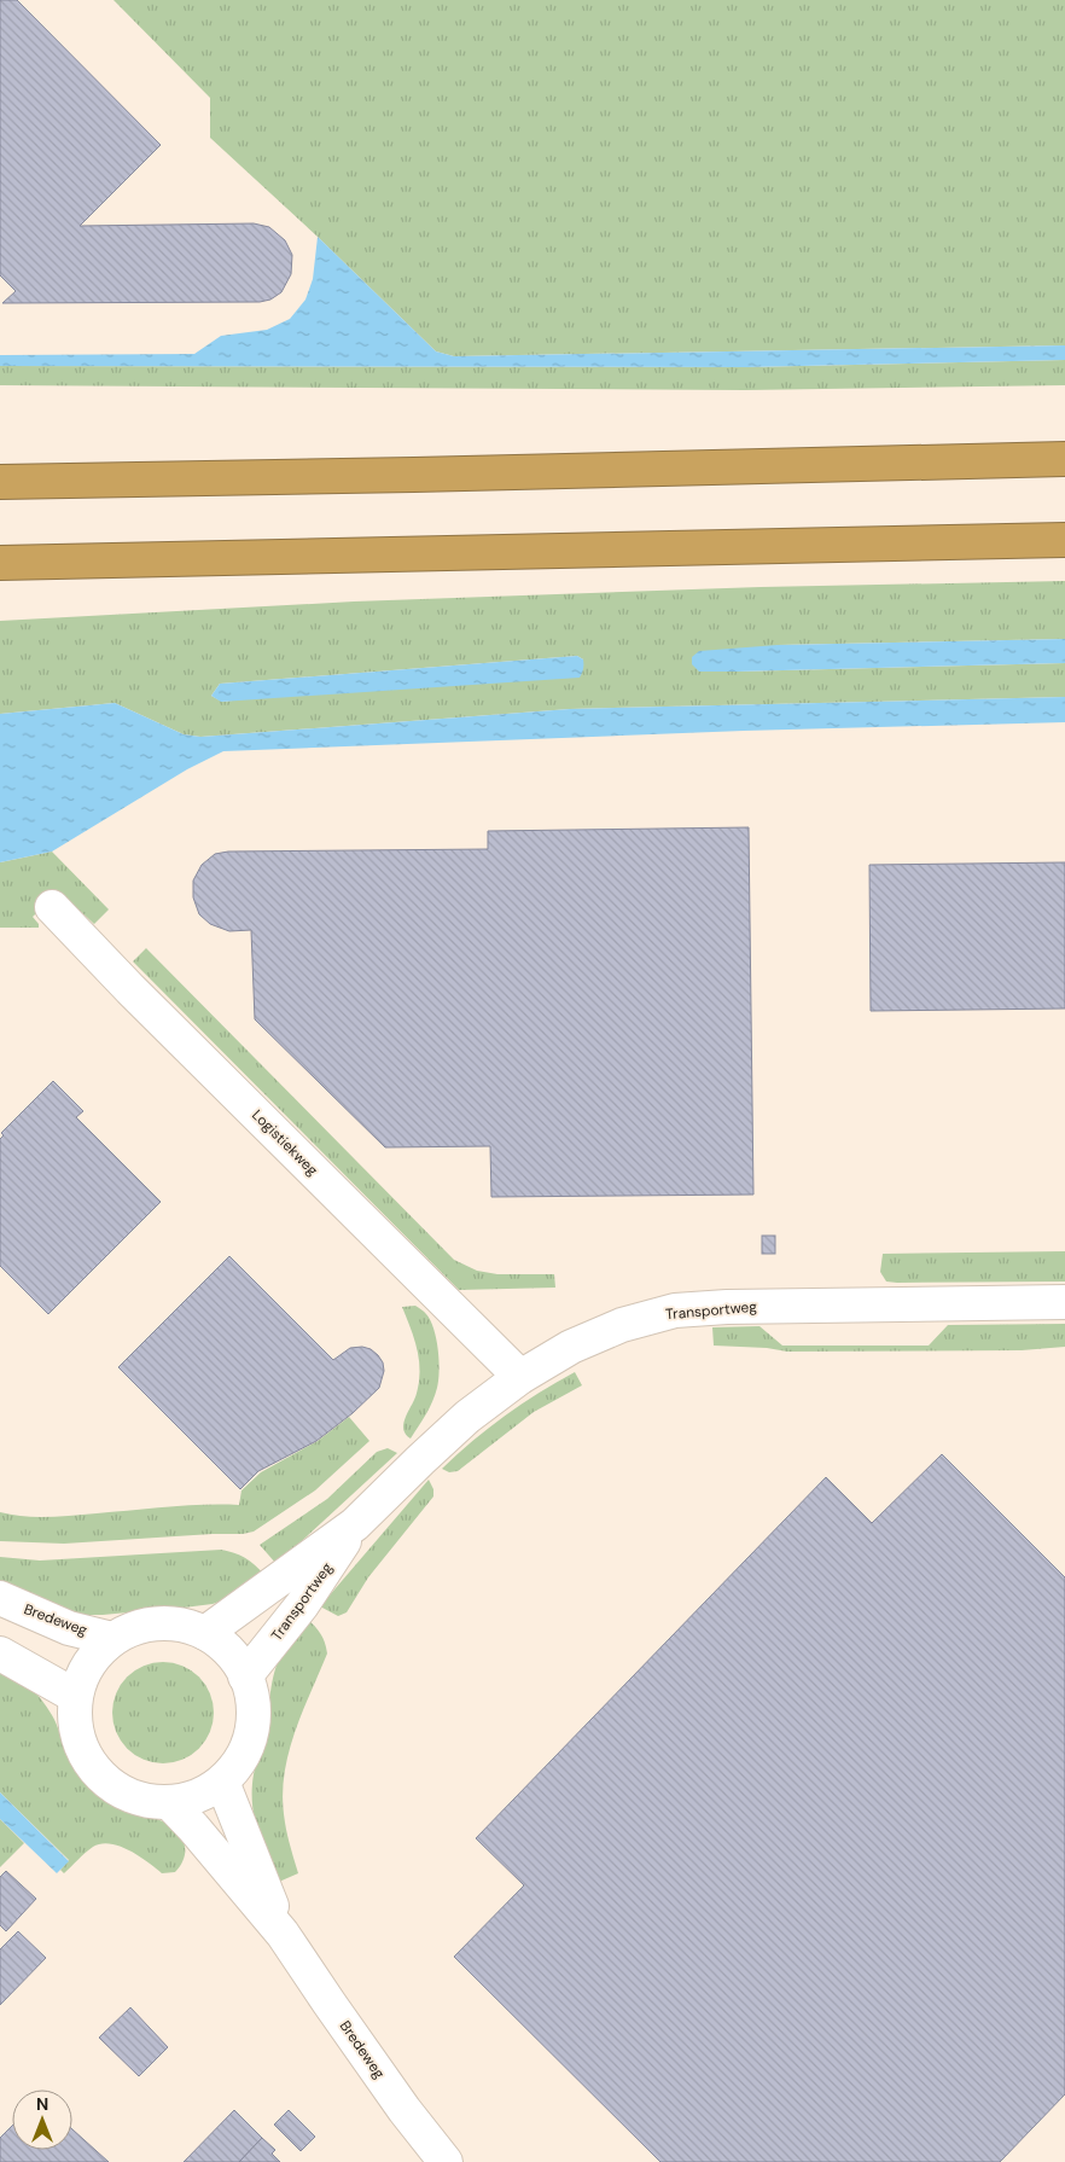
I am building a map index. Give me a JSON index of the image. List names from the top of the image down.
{
  "streets": {
    "street": ["Logistiekweg", "Transportweg", "Bredeweg"]
  },
  "crossings": [
    ["Logistiekweg", "Transportweg"],
    ["Transportweg", "Bredeweg"]
  ],
  "north": "top"
}
